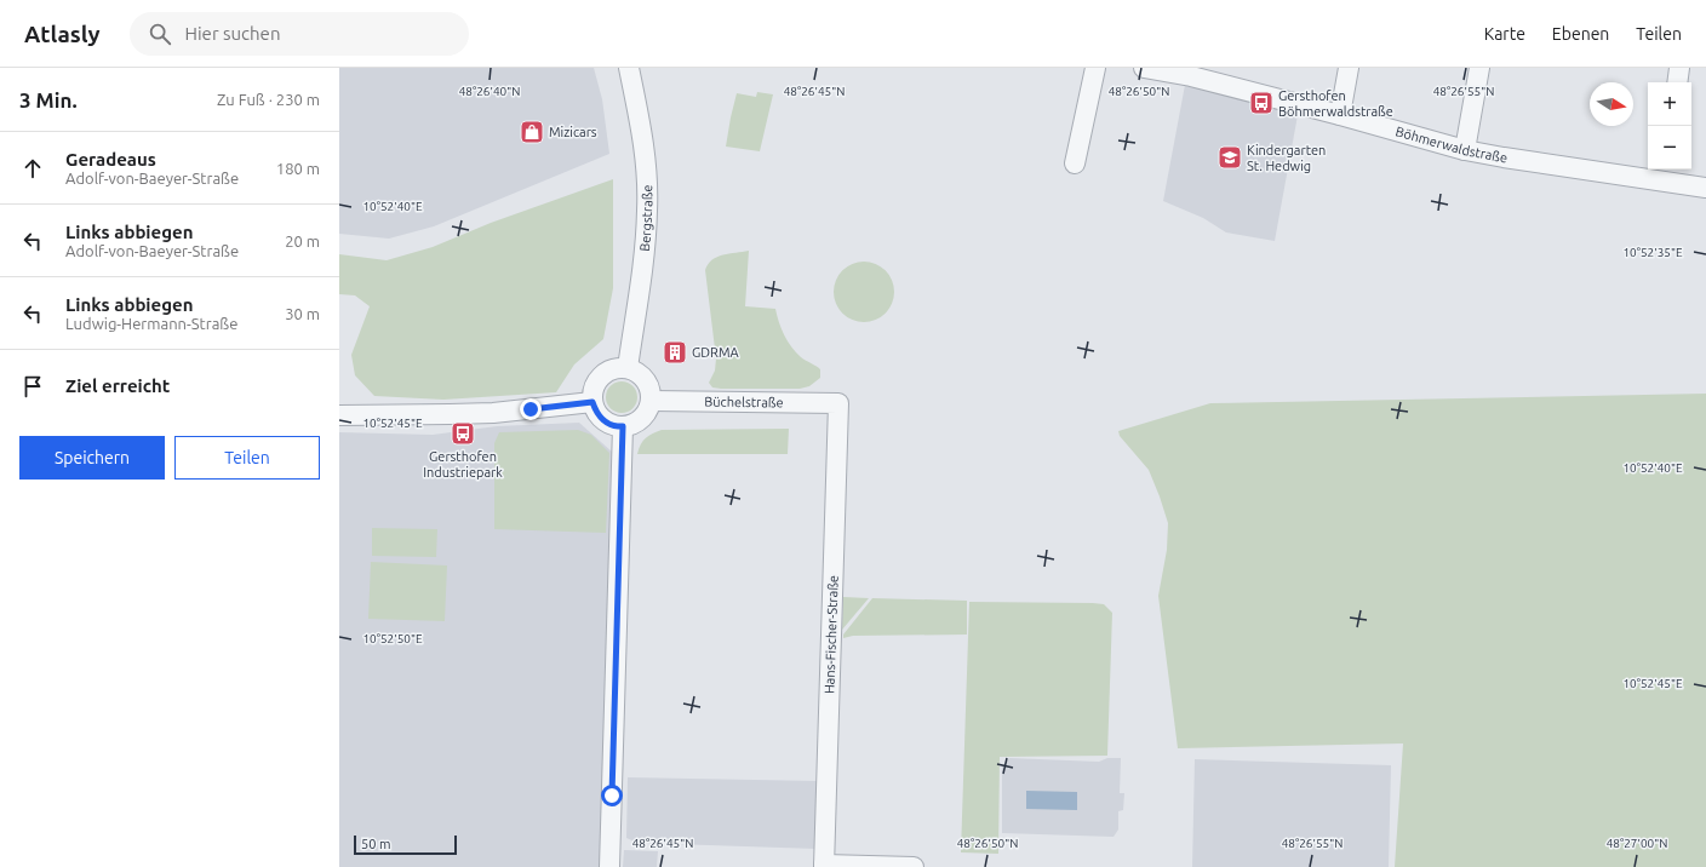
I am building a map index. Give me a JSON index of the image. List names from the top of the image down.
{
  "streets": {
    "street": [
      "Böhmerwaldstraße",
      "Bergstraße",
      "Büchelstraße",
      "Hans-Fischer-Straße"
    ]
  },
  "crossings": [
    ["Bergstraße", "Büchelstraße"],
    ["Büchelstraße", "Hans-Fischer-Straße"]
  ],
  "places": {
    "bus stop": ["Gersthofen Böhmerwaldstraße", "Gersthofen Industriepark"],
    "shop": ["Mizicars"],
    "school or university": ["Kindergarten St. Hedwig"],
    "building": ["GDRMA"]
  },
  "scale_bar": "50 m",
  "north": "right",
  "page": {
    "header": "Atlasly",
    "search": "Hier suchen",
    "nav": ["Karte", "Ebenen", "Teilen"],
    "heading": ["3 Min.", "Zu Fuß · 230 m"],
    "map_buttons": ["+", "−"],
    "list": [
      ["Geradeaus", "Adolf-von-Baeyer-Straße", "180 m"],
      ["Links abbiegen", "Adolf-von-Baeyer-Straße", "20 m"],
      ["Links abbiegen", "Ludwig-Hermann-Straße", "30 m"],
      "Ziel erreicht"
    ],
    "buttons": ["Speichern", "Teilen"],
    "scale": "50 m"
  },
  "coordinates": [
    "48°26'40\"N",
    "48°26'45\"N",
    "48°26'50\"N",
    "48°26'55\"N",
    "10°52'40\"E",
    "10°52'35\"E",
    "10°52'45\"E",
    "10°52'50\"E",
    "48°27'00\"N"
  ]
}
